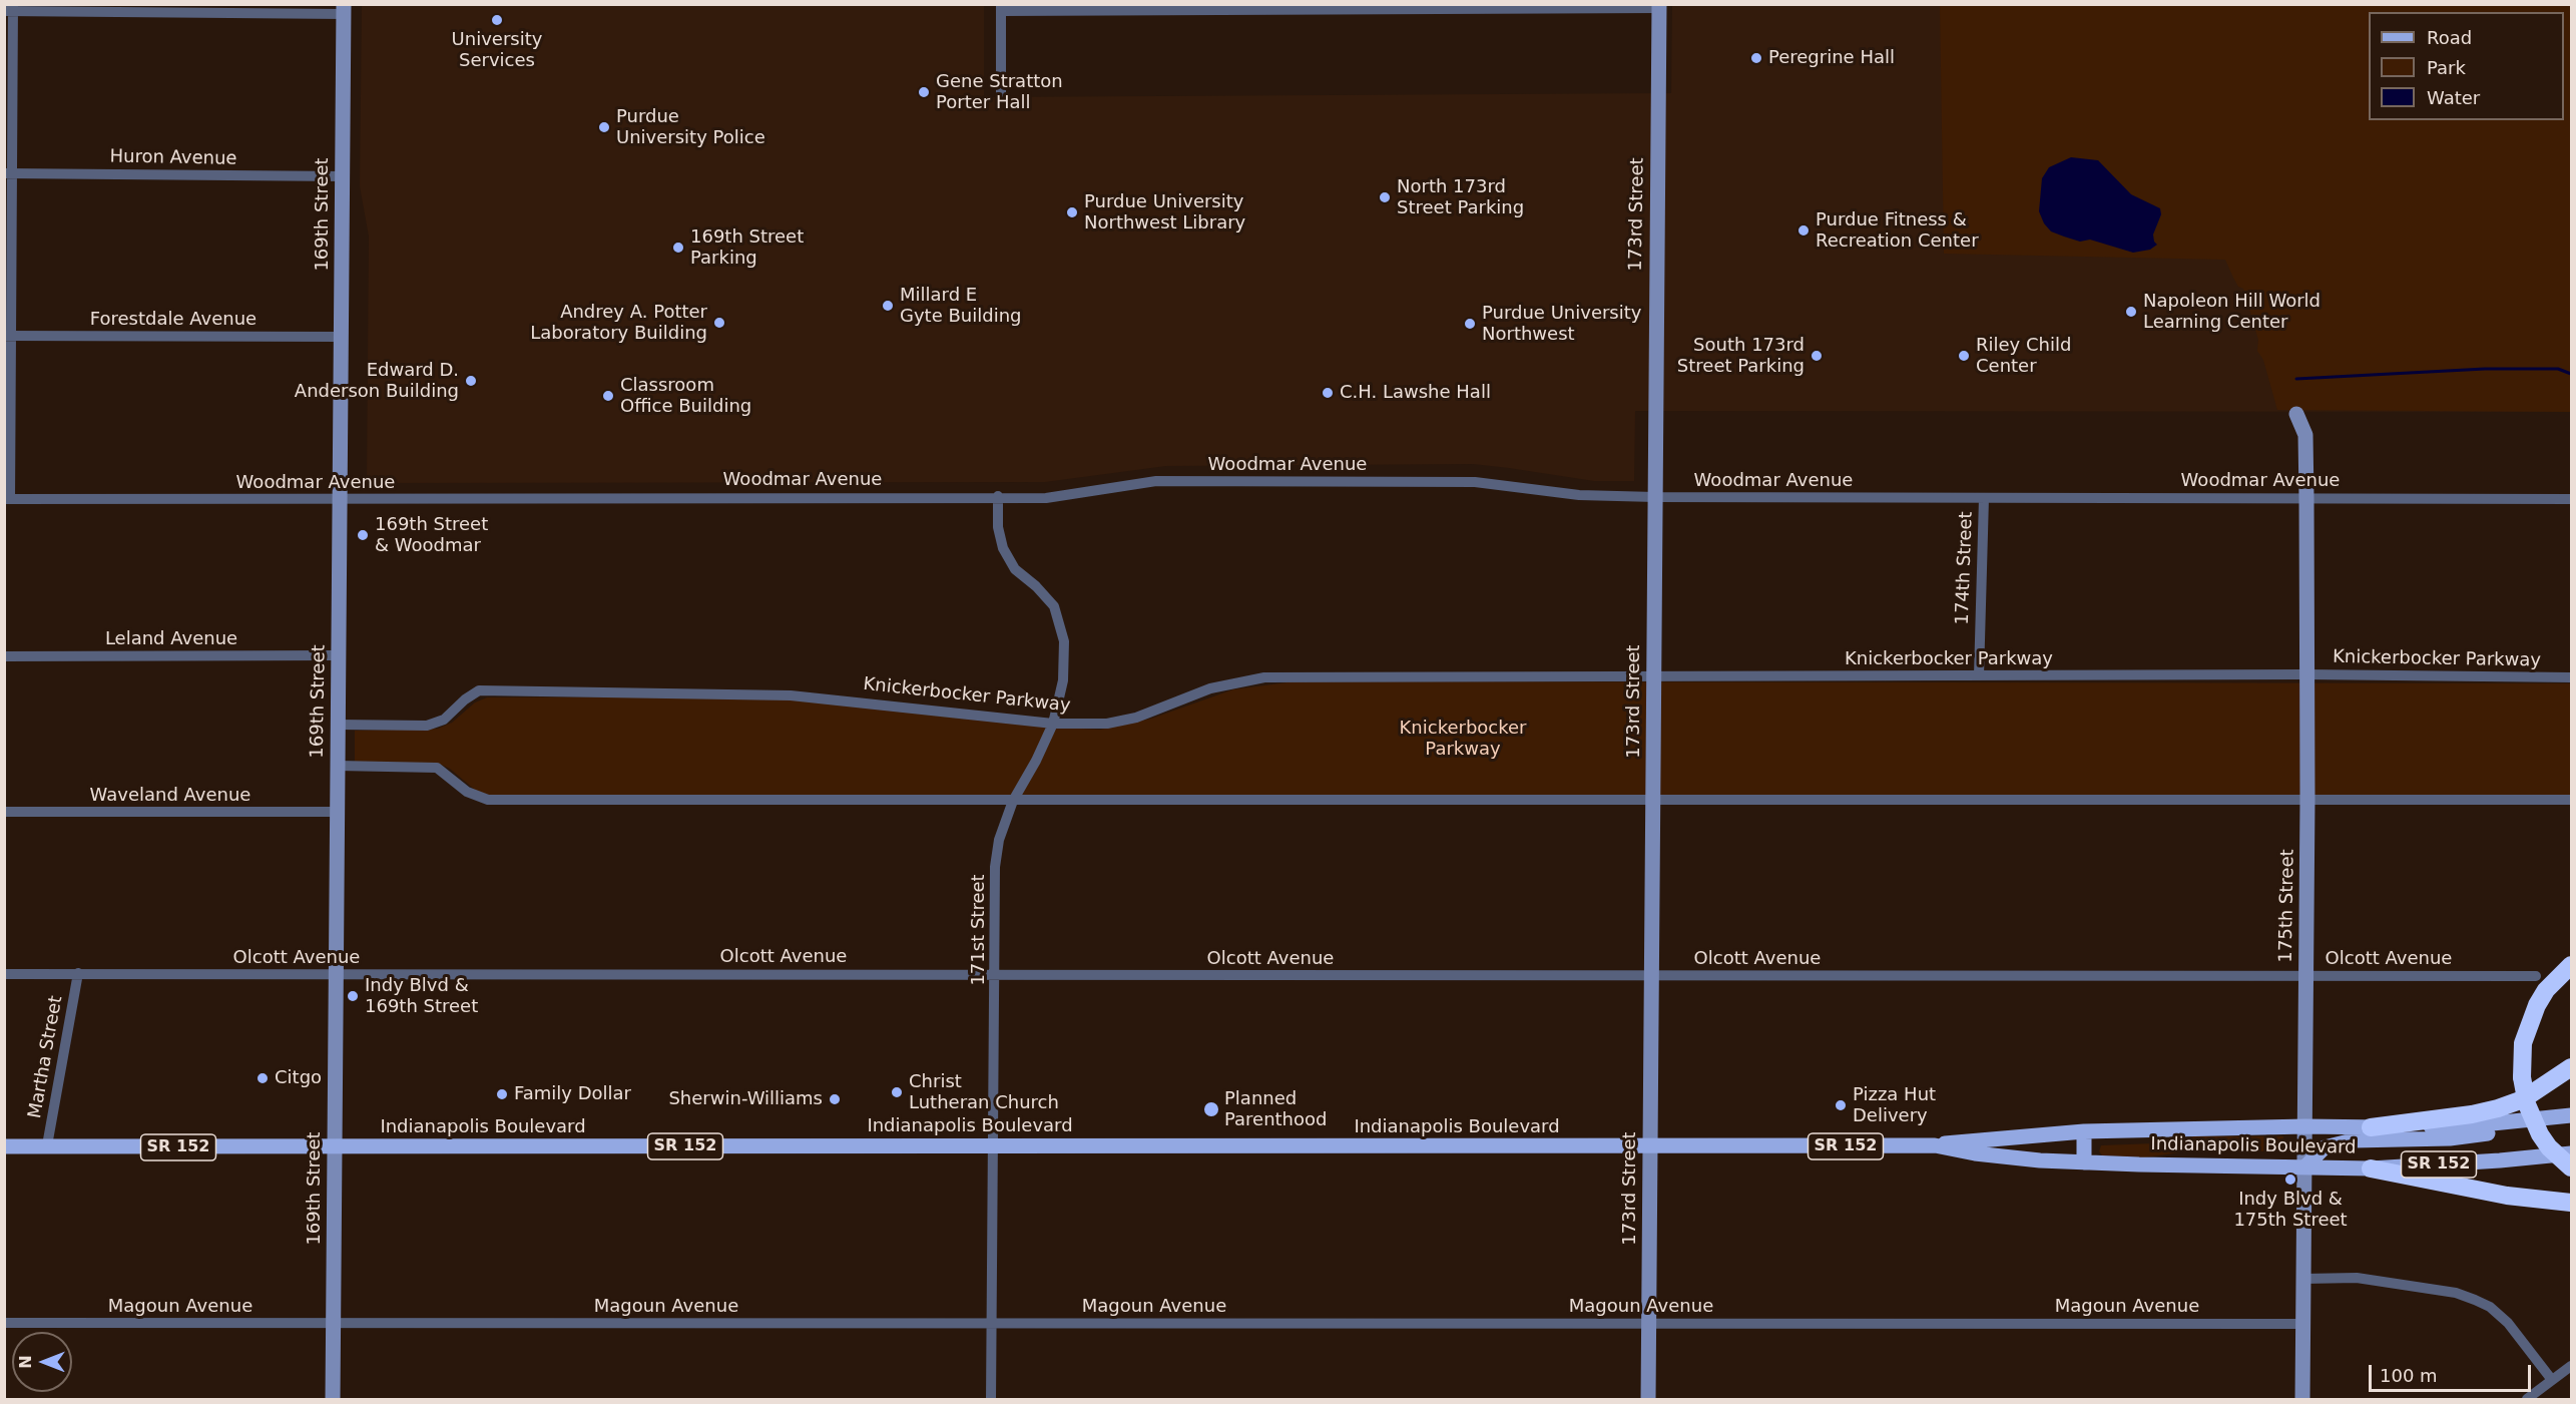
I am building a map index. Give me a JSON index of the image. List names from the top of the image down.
{
  "streets": {
    "main road": ["Indianapolis Boulevard", "SR 152"],
    "street": [
      "Huron Avenue",
      "169th Street",
      "173rd Street",
      "Forestdale Avenue",
      "Woodmar Avenue",
      "174th Street",
      "Leland Avenue",
      "Knickerbocker Parkway",
      "Waveland Avenue",
      "175th Street",
      "171st Street",
      "Olcott Avenue",
      "Martha Street",
      "Magoun Avenue"
    ]
  },
  "crossings": [
    ["Huron Avenue", "169th Street"],
    ["169th Street", "Forestdale Avenue"],
    ["169th Street", "Woodmar Avenue"],
    ["169th Street", "Leland Avenue"],
    ["169th Street", "Knickerbocker Parkway"],
    ["169th Street", "Waveland Avenue"],
    ["169th Street", "Olcott Avenue"],
    ["169th Street", "Indianapolis Boulevard"],
    ["169th Street", "Magoun Avenue"],
    ["173rd Street", "Woodmar Avenue"],
    ["173rd Street", "Knickerbocker Parkway"],
    ["173rd Street", "Olcott Avenue"],
    ["173rd Street", "Indianapolis Boulevard"],
    ["173rd Street", "Magoun Avenue"],
    ["Woodmar Avenue", "174th Street"],
    ["Woodmar Avenue", "175th Street"],
    ["Woodmar Avenue", "171st Street"],
    ["174th Street", "Knickerbocker Parkway"],
    ["Knickerbocker Parkway", "175th Street"],
    ["Knickerbocker Parkway", "171st Street"],
    ["175th Street", "Olcott Avenue"],
    ["175th Street", "Indianapolis Boulevard"],
    ["175th Street", "Magoun Avenue"],
    ["171st Street", "Olcott Avenue"],
    ["171st Street", "Indianapolis Boulevard"],
    ["171st Street", "Magoun Avenue"],
    ["Olcott Avenue", "Martha Street"],
    ["Martha Street", "Indianapolis Boulevard"]
  ],
  "parks": ["Knickerbocker Parkway"],
  "places": [
    "University Services",
    "Peregrine Hall",
    "Gene Stratton Porter Hall",
    "Purdue University Police",
    "North 173rd Street Parking",
    "Purdue University Northwest Library",
    "Purdue Fitness & Recreation Center",
    "169th Street Parking",
    "Millard E Gyte Building",
    "Napoleon Hill World Learning Center",
    "Andrey A. Potter Laboratory Building",
    "Purdue University Northwest",
    "South 173rd Street Parking",
    "Riley Child Center",
    "Edward D. Anderson Building",
    "C.H. Lawshe Hall",
    "Classroom Office Building",
    "169th Street & Woodmar",
    "Indy Blvd & 169th Street",
    "Citgo",
    "Christ Lutheran Church",
    "Family Dollar",
    "Sherwin-Williams",
    "Pizza Hut Delivery",
    "Planned Parenthood",
    "Indy Blvd & 175th Street"
  ],
  "legend": ["Road", "Park", "Water"],
  "scale_bar": "100 m",
  "north": "left"
}
